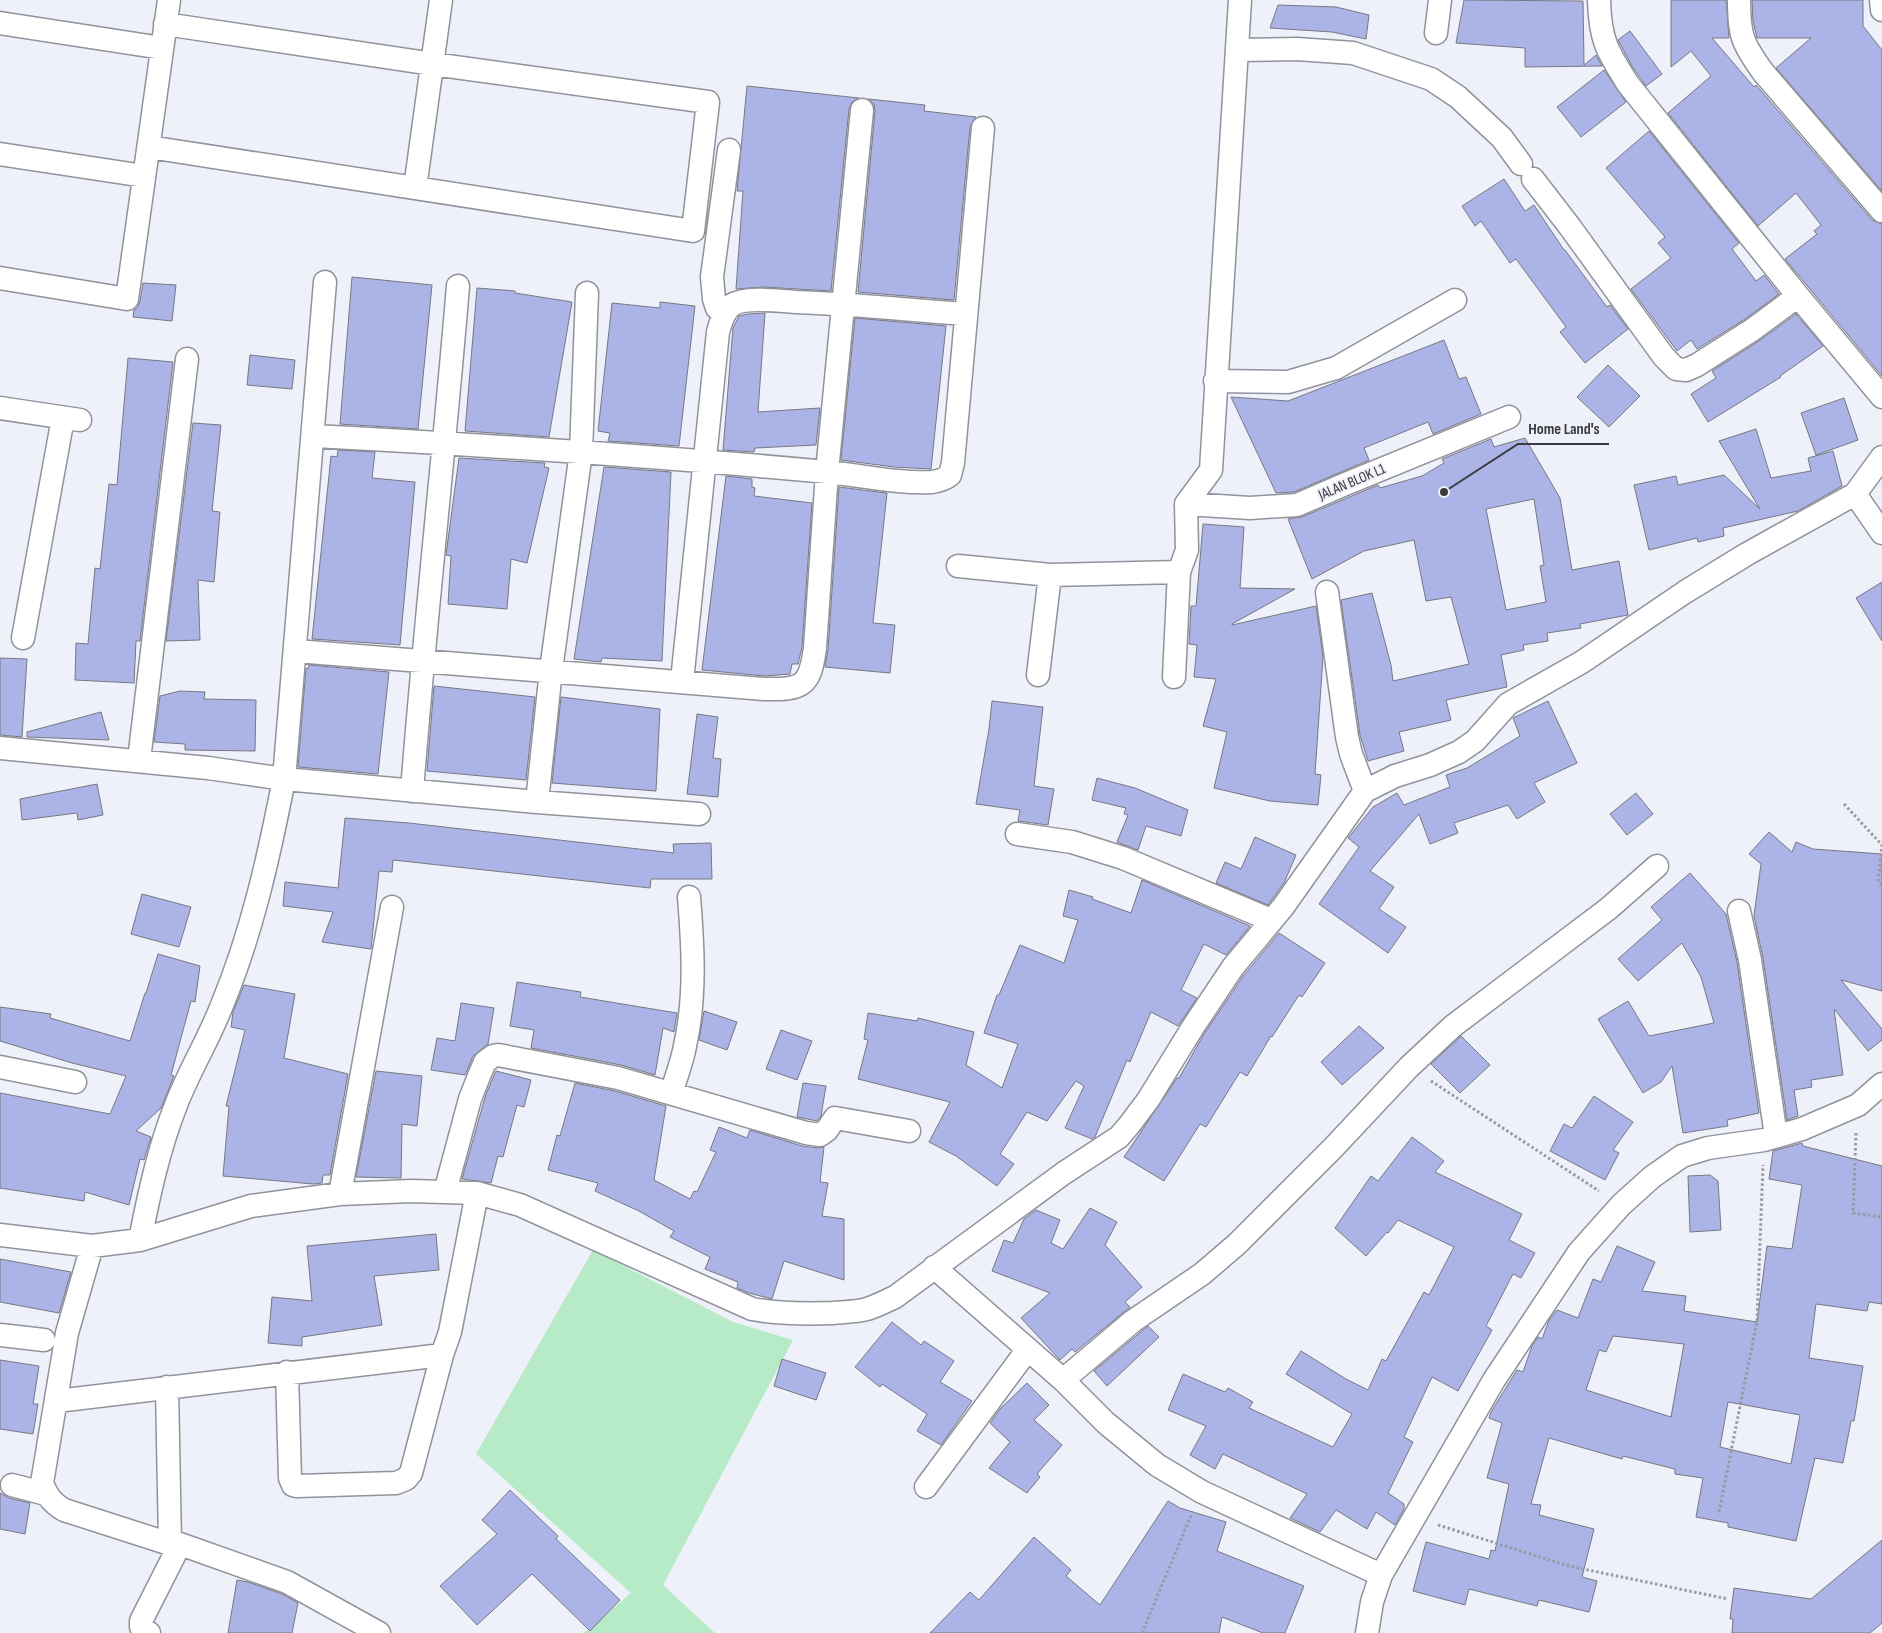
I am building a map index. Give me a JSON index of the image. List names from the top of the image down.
{
  "streets": {
    "street": ["JALAN BLOK L1"]
  },
  "places": ["Home Land's"]
}
